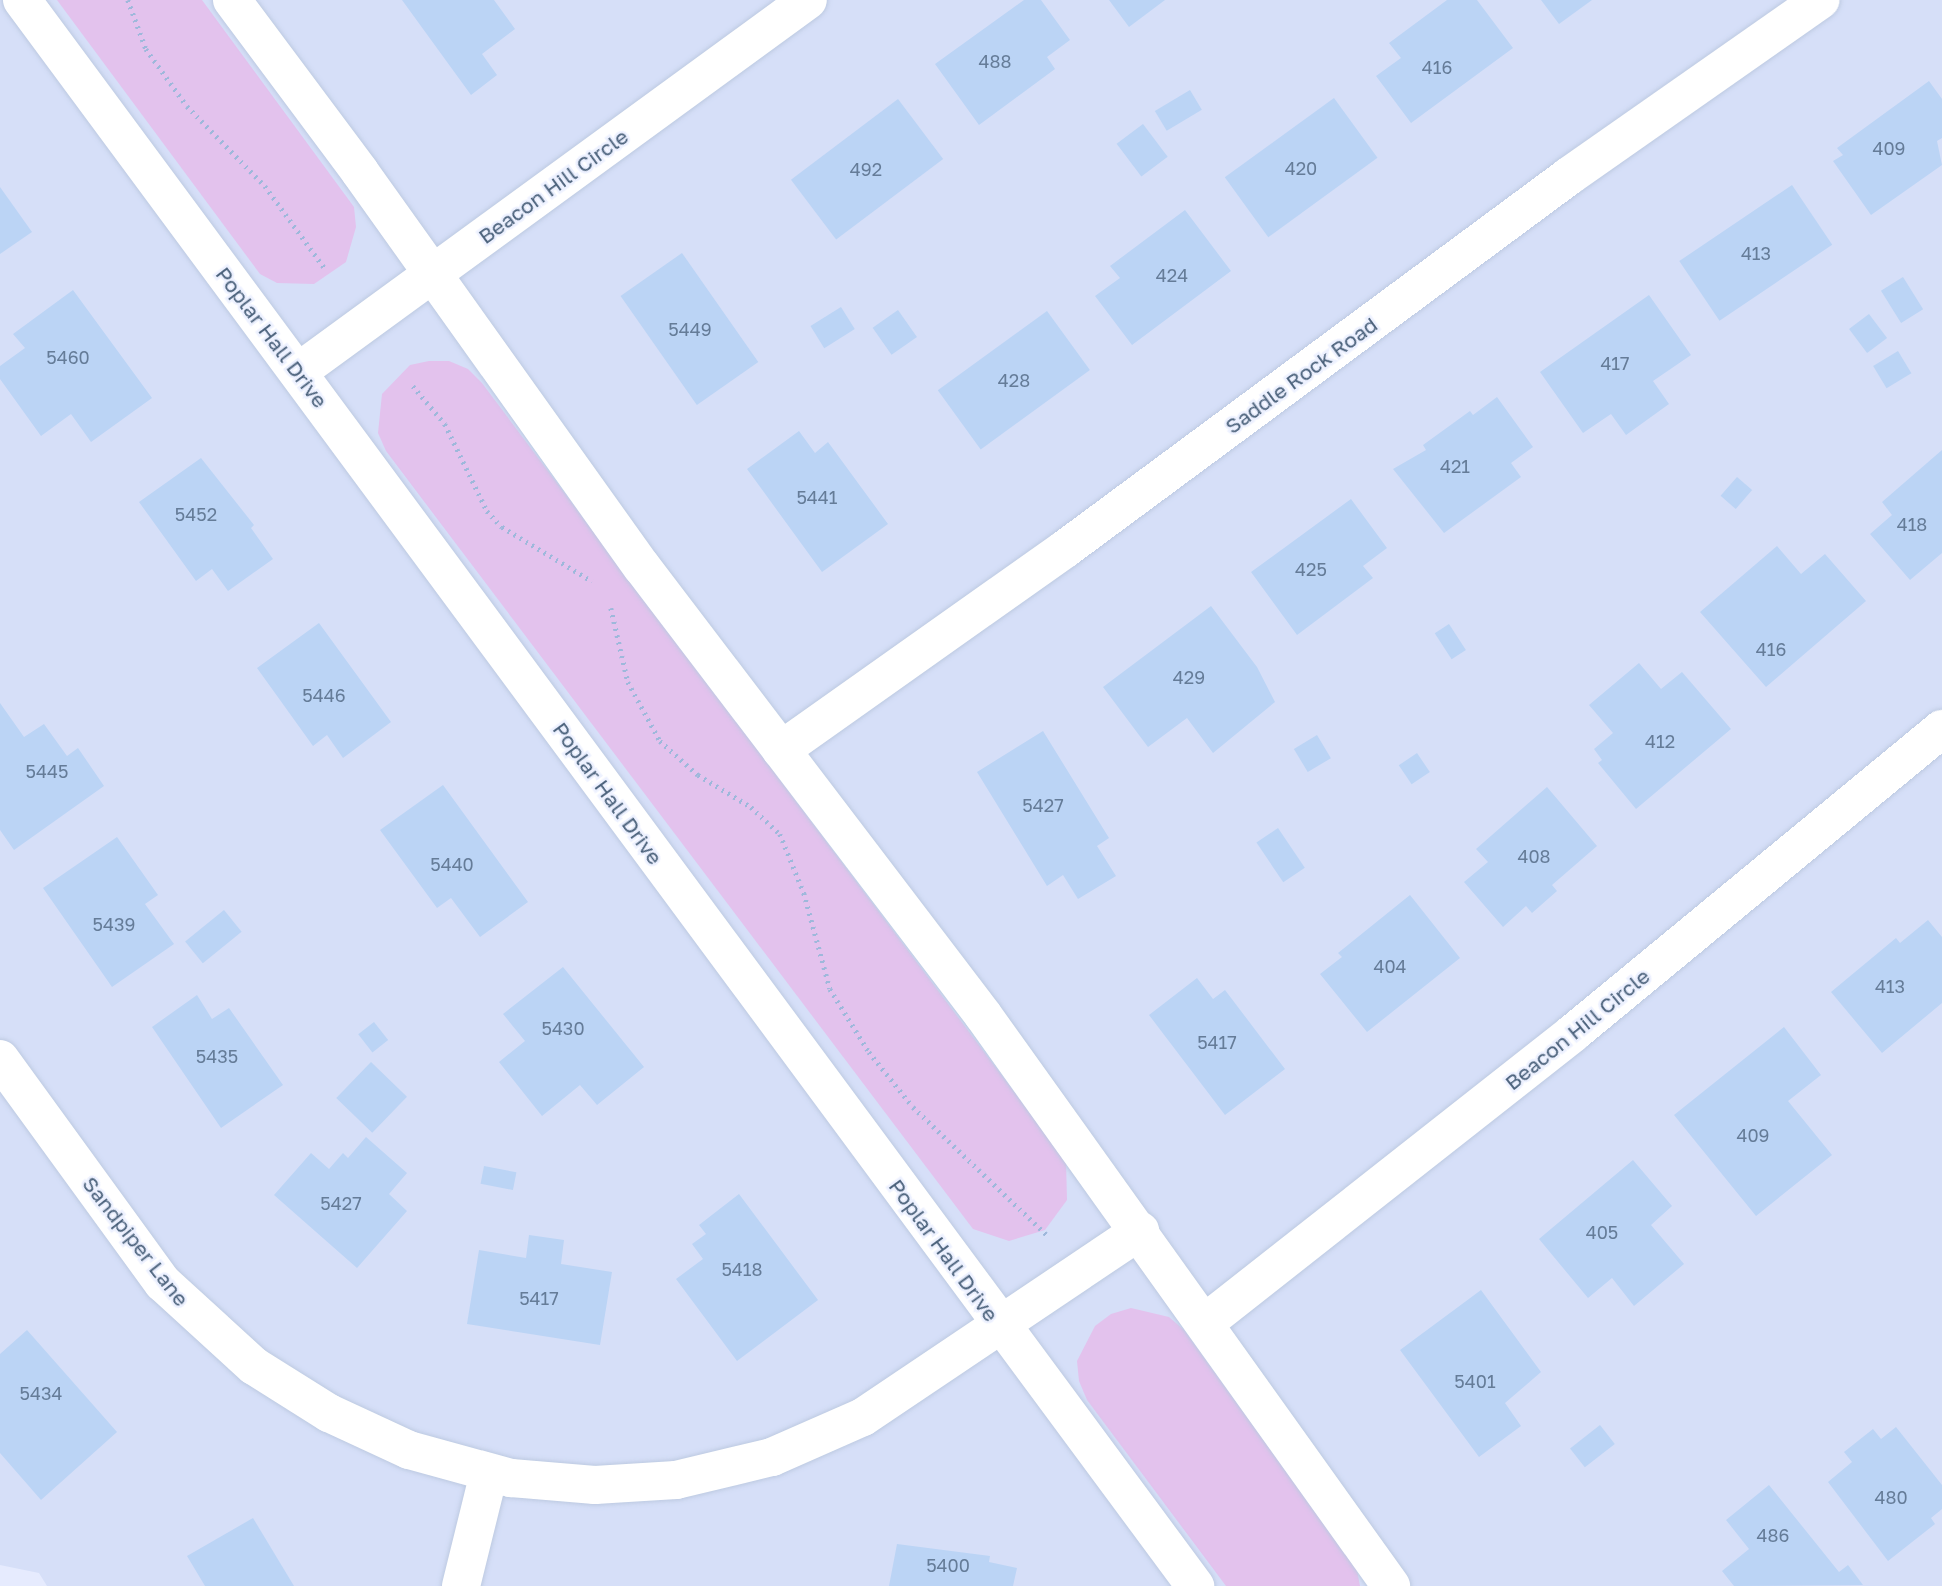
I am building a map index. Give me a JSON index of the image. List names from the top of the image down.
{
  "streets": {
    "street": [
      "Beacon Hill Circle",
      "Poplar Hall Drive",
      "Saddle Rock Road",
      "Sandpiper Lane"
    ]
  },
  "crossings": [
    ["Beacon Hill Circle", "Poplar Hall Drive"],
    ["Poplar Hall Drive", "Sandpiper Lane"]
  ],
  "house_numbers": [
    "488",
    "416",
    "409",
    "420",
    "492",
    "413",
    "424",
    "5449",
    "5460",
    "417",
    "428",
    "421",
    "5441",
    "5452",
    "418",
    "425",
    "416",
    "429",
    "5446",
    "412",
    "5445",
    "5427",
    "408",
    "5440",
    "5439",
    "404",
    "413",
    "5430",
    "5417",
    "5435",
    "409",
    "5427",
    "405",
    "5418",
    "5417",
    "5401",
    "5434",
    "480",
    "486",
    "5400"
  ]
}
